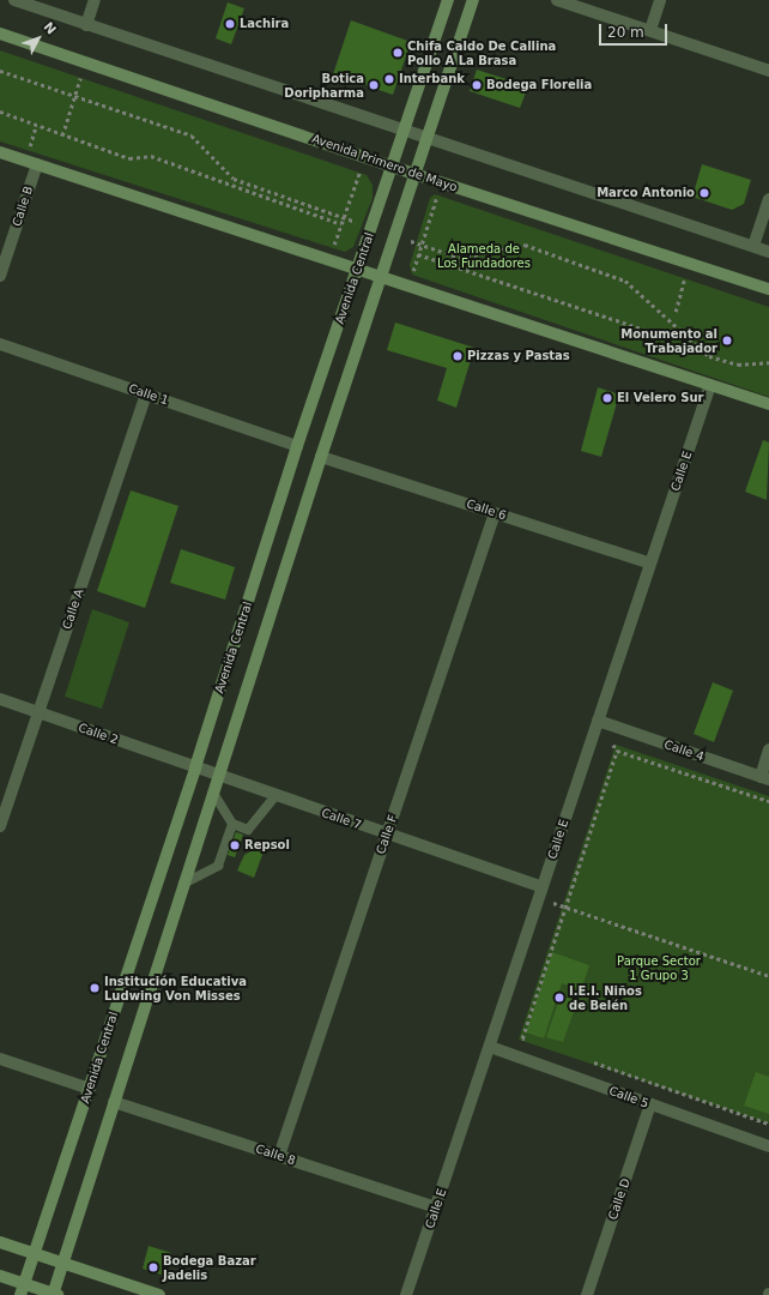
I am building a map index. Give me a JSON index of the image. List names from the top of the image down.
{
  "streets": {
    "street": [
      "Avenida Primero de Mayo",
      "Calle B",
      "Avenida Central",
      "Calle 1",
      "Calle E",
      "Calle 6",
      "Calle A",
      "Calle 2",
      "Calle 4",
      "Calle 7",
      "Calle F",
      "Calle 5",
      "Calle 8",
      "Calle D"
    ]
  },
  "crossings": [
    ["Avenida Primero de Mayo", "Avenida Central"],
    ["Avenida Central", "Calle 1"],
    ["Avenida Central", "Calle 6"],
    ["Avenida Central", "Calle 2"],
    ["Avenida Central", "Calle 7"],
    ["Avenida Central", "Calle 8"],
    ["Calle 1", "Calle A"],
    ["Calle E", "Calle 6"],
    ["Calle E", "Calle 4"],
    ["Calle E", "Calle 7"],
    ["Calle E", "Calle 5"],
    ["Calle E", "Calle 8"],
    ["Calle 6", "Calle F"],
    ["Calle A", "Calle 2"],
    ["Calle 2", "Calle 7"],
    ["Calle 7", "Calle F"],
    ["Calle F", "Calle 8"],
    ["Calle 5", "Calle D"]
  ],
  "parks": ["Alameda de Los Fundadores", "Parque Sector 1 Grupo 3"],
  "places": [
    "Lachira",
    "Chifa Caldo De Callina Pollo A La Brasa",
    "Interbank",
    "Botica Doripharma",
    "Bodega Florelia",
    "Marco Antonio",
    "Monumento al Trabajador",
    "Pizzas y Pastas",
    "El Velero Sur",
    "Repsol",
    "Institución Educativa Ludwing Von Misses",
    "I.E.I. Niños de Belén",
    "Bodega Bazar Jadelis"
  ],
  "scale_bar": "20 m",
  "north": "top right"
}
